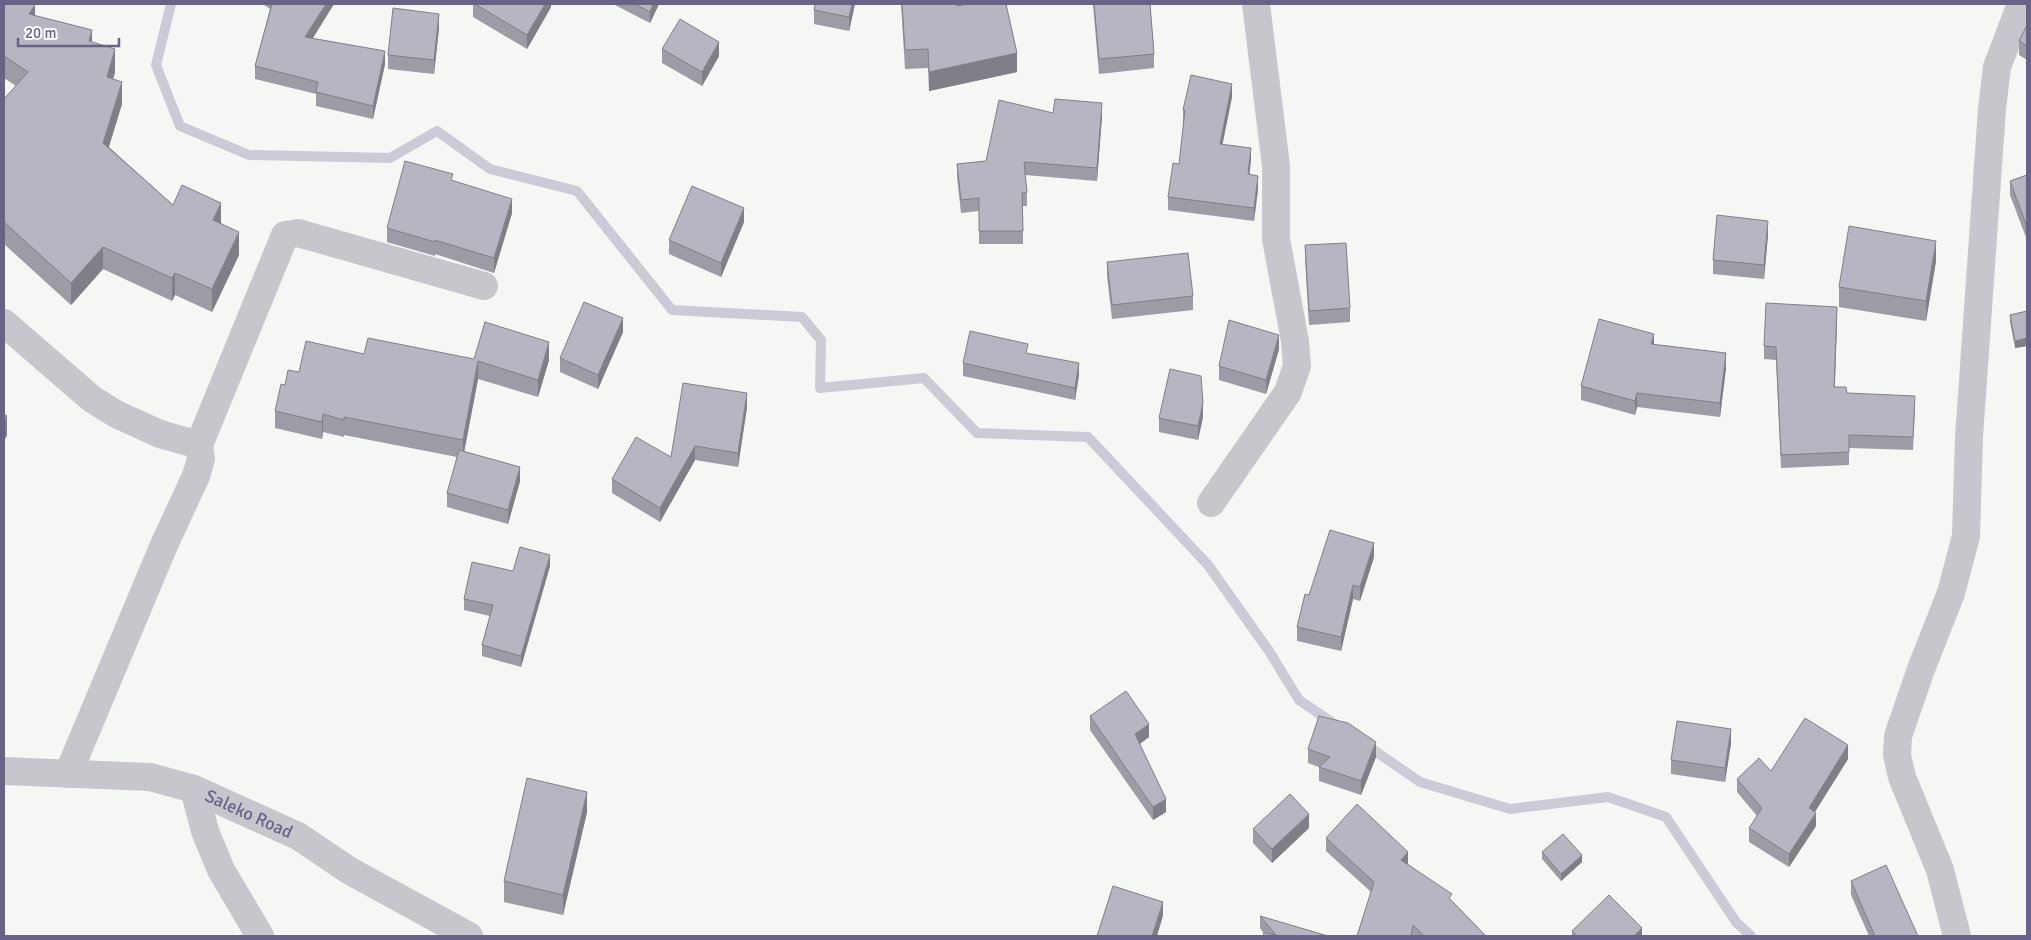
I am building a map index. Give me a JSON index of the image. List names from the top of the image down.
{
  "streets": {
    "street": ["Saleko Road"]
  },
  "scale_bar": "20 m"
}
